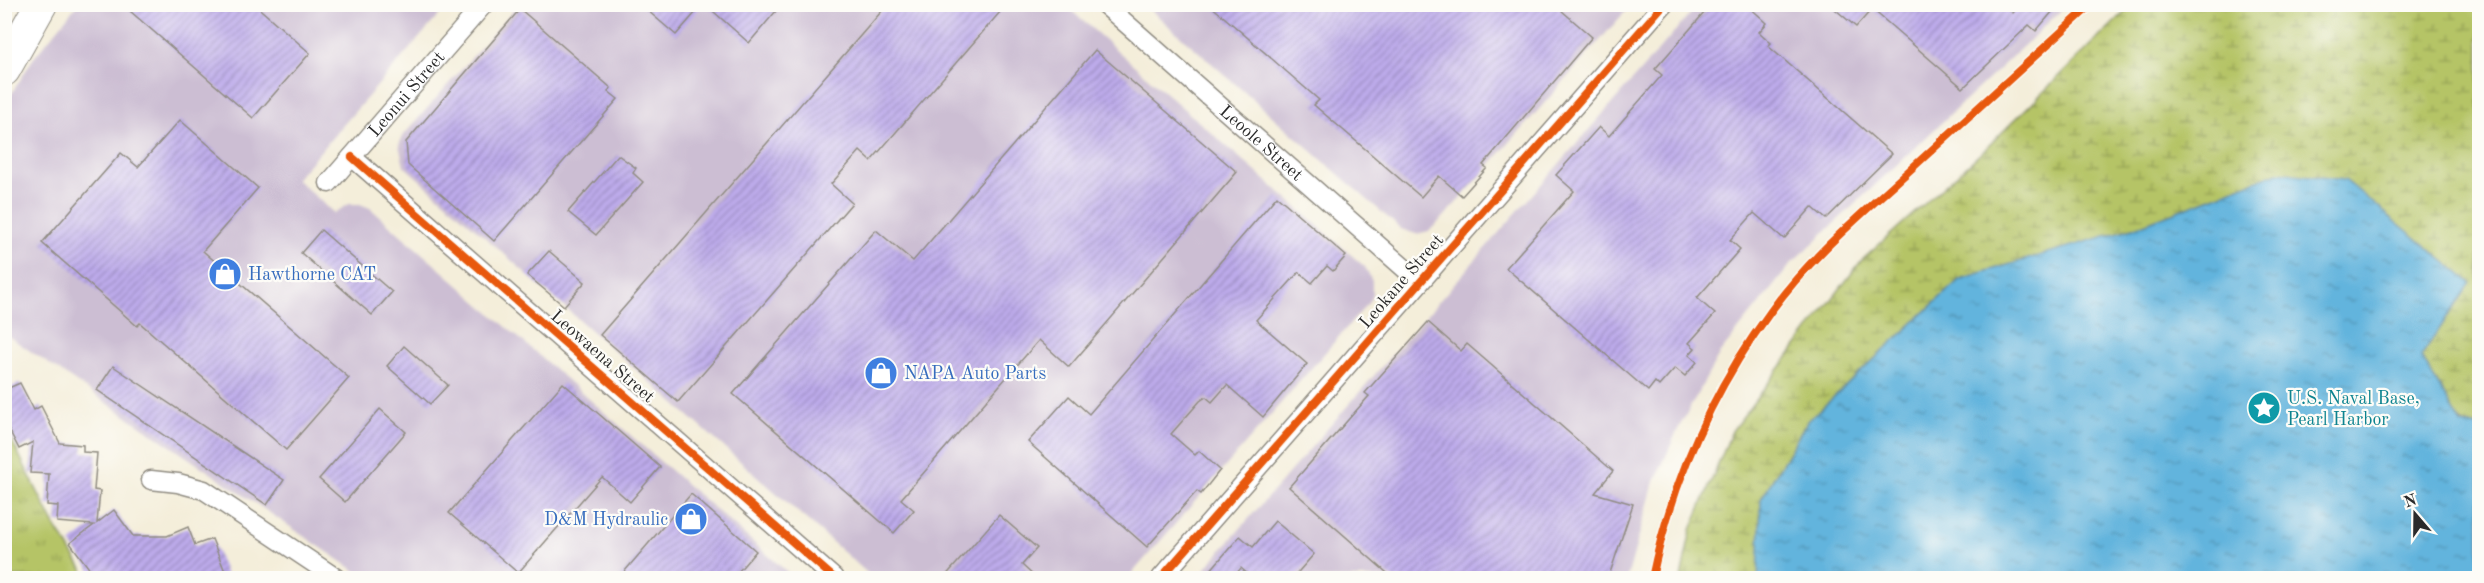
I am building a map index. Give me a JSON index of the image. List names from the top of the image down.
{
  "streets": {
    "street": [
      "Leonui Street",
      "Leoole Street",
      "Leokane Street",
      "Leowaena Street"
    ]
  },
  "crossings": [
    ["Leonui Street", "Leowaena Street"],
    ["Leoole Street", "Leokane Street"]
  ],
  "places": {
    "shop": ["Hawthorne CAT", "NAPA Auto Parts", "D&M Hydraulic"],
    "place": ["U.S. Naval Base, Pearl Harbor"]
  },
  "north": "top"
}
